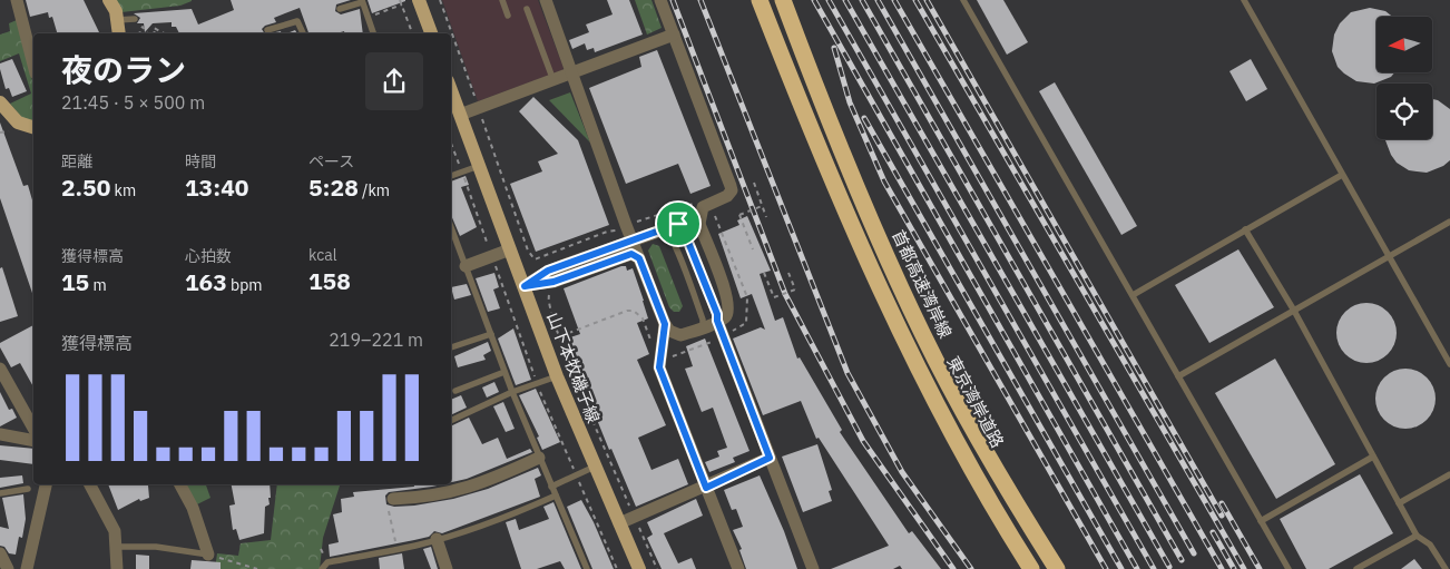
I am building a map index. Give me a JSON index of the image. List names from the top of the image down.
{
  "streets": {
    "highway": ["首都高速湾岸線", "東京湾岸道路"],
    "main road": ["山下本牧磯子線"]
  },
  "north": "left",
  "page": {
    "heading": ["夜のラン", "21:45 · 5 × 500 m"],
    "stats": [
      ["距離", "2.50 km"],
      ["時間", "13:40"],
      ["ペース", "5:28 /km"],
      ["獲得標高", "15 m"],
      ["心拍数", "163 bpm"],
      ["kcal", "158"]
    ],
    "chart": ["獲得標高", "219–221 m"]
  }
}
